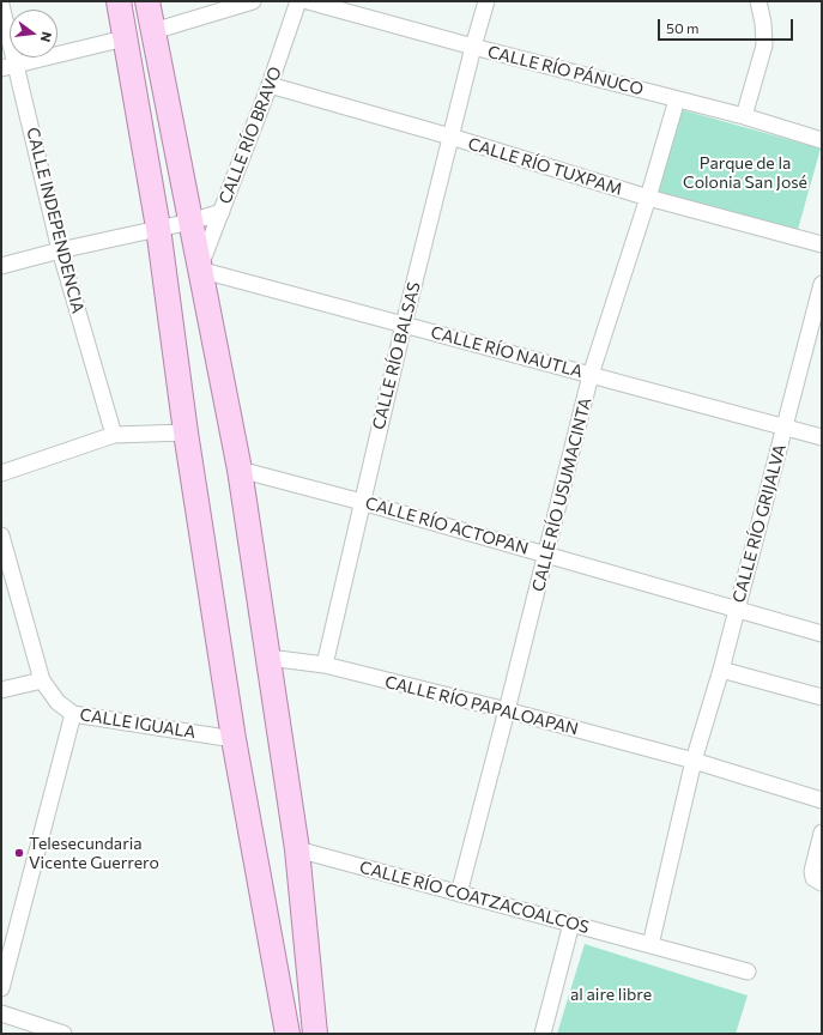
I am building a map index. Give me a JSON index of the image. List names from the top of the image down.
{
  "streets": {
    "street": [
      "CALLE RÍO PÁNUCO",
      "CALLE RÍO BRAVO",
      "CALLE RÍO TUXPAM",
      "CALLE INDEPENDENCIA",
      "CALLE RÍO NAUTLA",
      "CALLE RÍO BALSAS",
      "CALLE RÍO USUMACINTA",
      "CALLE RÍO GRIJALVA",
      "CALLE RÍO ACTOPAN",
      "CALLE RÍO PAPALOAPAN",
      "CALLE IGUALA",
      "CALLE RÍO COATZACOALCOS"
    ]
  },
  "crossings": [
    ["CALLE RÍO PÁNUCO", "CALLE RÍO BALSAS"],
    ["CALLE RÍO PÁNUCO", "CALLE RÍO USUMACINTA"],
    ["CALLE RÍO BRAVO", "CALLE RÍO TUXPAM"],
    ["CALLE RÍO BRAVO", "CALLE RÍO NAUTLA"],
    ["CALLE RÍO TUXPAM", "CALLE RÍO BALSAS"],
    ["CALLE RÍO TUXPAM", "CALLE RÍO USUMACINTA"],
    ["CALLE RÍO NAUTLA", "CALLE RÍO BALSAS"],
    ["CALLE RÍO NAUTLA", "CALLE RÍO USUMACINTA"],
    ["CALLE RÍO NAUTLA", "CALLE RÍO GRIJALVA"],
    ["CALLE RÍO BALSAS", "CALLE RÍO ACTOPAN"],
    ["CALLE RÍO BALSAS", "CALLE RÍO PAPALOAPAN"],
    ["CALLE RÍO USUMACINTA", "CALLE RÍO ACTOPAN"],
    ["CALLE RÍO USUMACINTA", "CALLE RÍO PAPALOAPAN"],
    ["CALLE RÍO USUMACINTA", "CALLE RÍO COATZACOALCOS"],
    ["CALLE RÍO GRIJALVA", "CALLE RÍO ACTOPAN"],
    ["CALLE RÍO GRIJALVA", "CALLE RÍO PAPALOAPAN"],
    ["CALLE RÍO GRIJALVA", "CALLE RÍO COATZACOALCOS"]
  ],
  "parks": ["Parque de la Colonia San José", "al aire libre"],
  "places": ["Telesecundaria Vicente Guerrero"],
  "scale_bar": "50 m",
  "north": "right"
}
